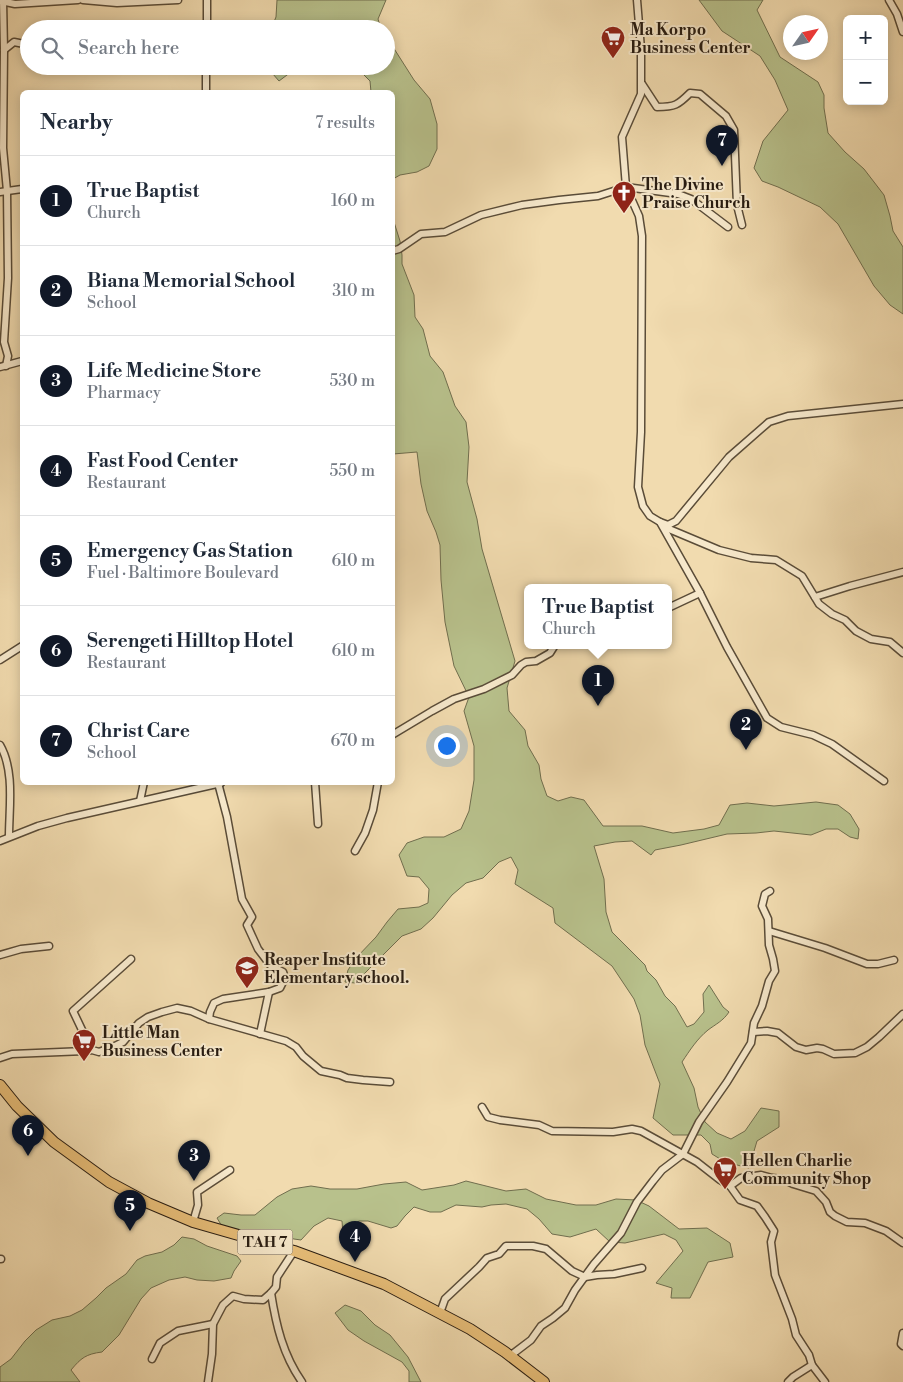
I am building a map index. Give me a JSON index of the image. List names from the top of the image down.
{
  "streets": {
    "highway": ["TAH 7"]
  },
  "places": {
    "supermarket": ["Ma Korpo Business Center", "Little Man Business Center", "Hellen Charlie Community Shop"],
    "church": ["The Divine Praise Church"],
    "school or university": ["Reaper Institute Elementary school."]
  },
  "north": "top right",
  "page": {
    "map_buttons": ["+", "−"],
    "search": "Search here",
    "heading": ["Nearby", "7 results"],
    "pins": [
      "7",
      "1",
      "2",
      "6",
      "3",
      "5",
      "4"
    ],
    "list": [
      {
        "mark": "1",
        "name": "True Baptist",
        "note": "Church",
        "value": "160 m"
      },
      {
        "mark": "2",
        "name": "Biana Memorial School",
        "note": "School",
        "value": "310 m"
      },
      {
        "mark": "3",
        "name": "Life Medicine Store",
        "note": "Pharmacy",
        "value": "530 m"
      },
      {
        "mark": "4",
        "name": "Fast Food Center",
        "note": "Restaurant",
        "value": "550 m"
      },
      {
        "mark": "5",
        "name": "Emergency Gas Station",
        "note": "Fuel · Baltimore Boulevard",
        "value": "610 m"
      },
      {
        "mark": "6",
        "name": "Serengeti Hilltop Hotel",
        "note": "Restaurant",
        "value": "610 m"
      },
      {
        "mark": "7",
        "name": "Christ Care",
        "note": "School",
        "value": "670 m"
      }
    ],
    "popup": ["True Baptist", "Church"]
  }
}
